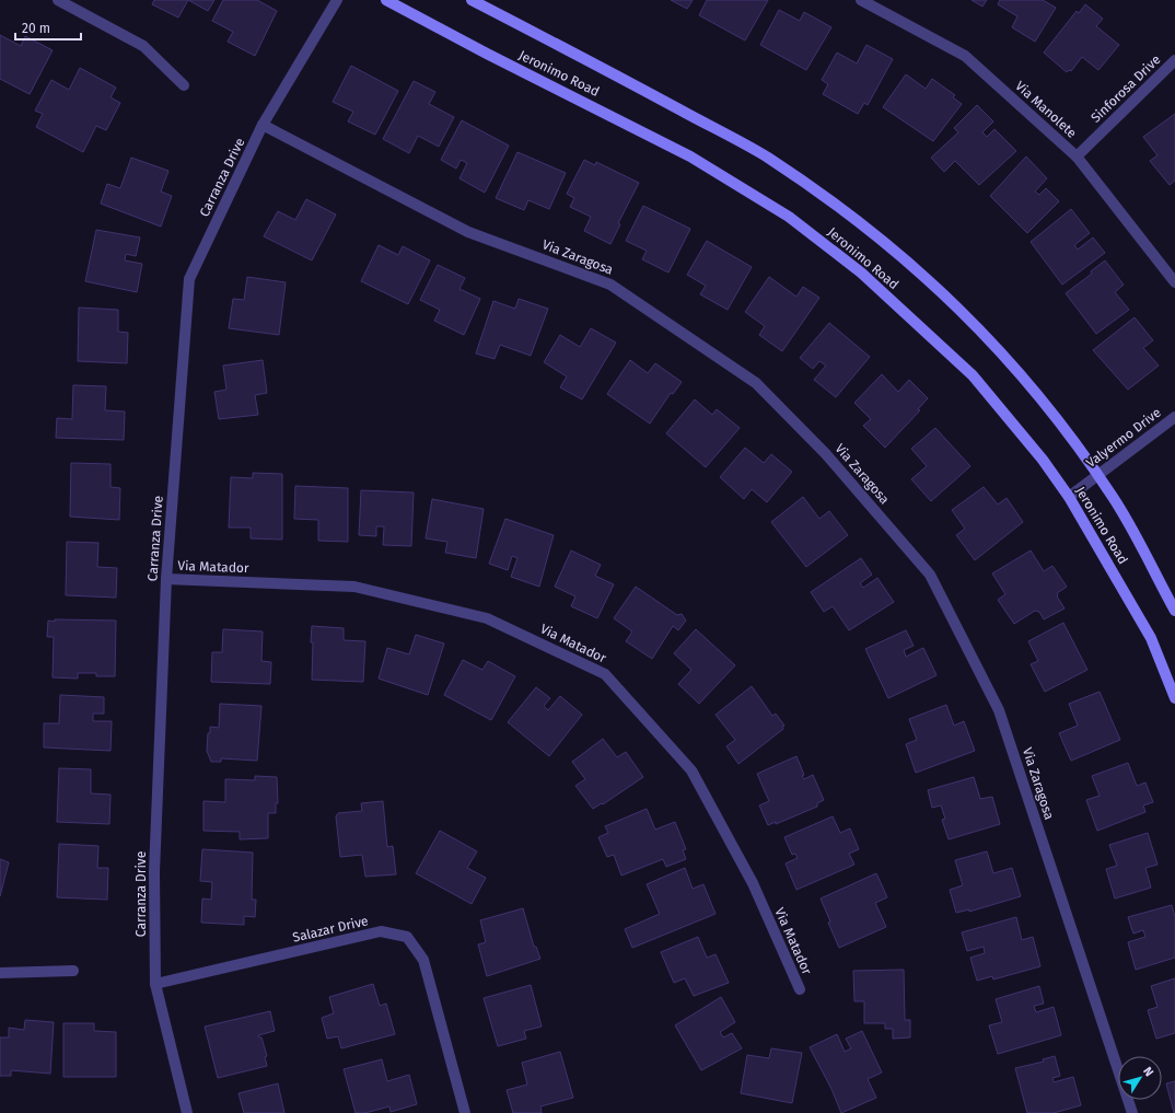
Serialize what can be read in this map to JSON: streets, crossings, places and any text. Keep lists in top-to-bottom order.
{
  "streets": {
    "main road": ["Jeronimo Road"],
    "street": [
      "Sinforosa Drive",
      "Via Manolete",
      "Carranza Drive",
      "Via Zaragosa",
      "Valyermo Drive",
      "Via Matador",
      "Salazar Drive"
    ]
  },
  "crossings": [
    ["Jeronimo Road", "Valyermo Drive"],
    ["Sinforosa Drive", "Via Manolete"],
    ["Carranza Drive", "Via Zaragosa"],
    ["Carranza Drive", "Via Matador"],
    ["Carranza Drive", "Salazar Drive"]
  ],
  "scale_bar": "20 m",
  "north": "top right"
}
